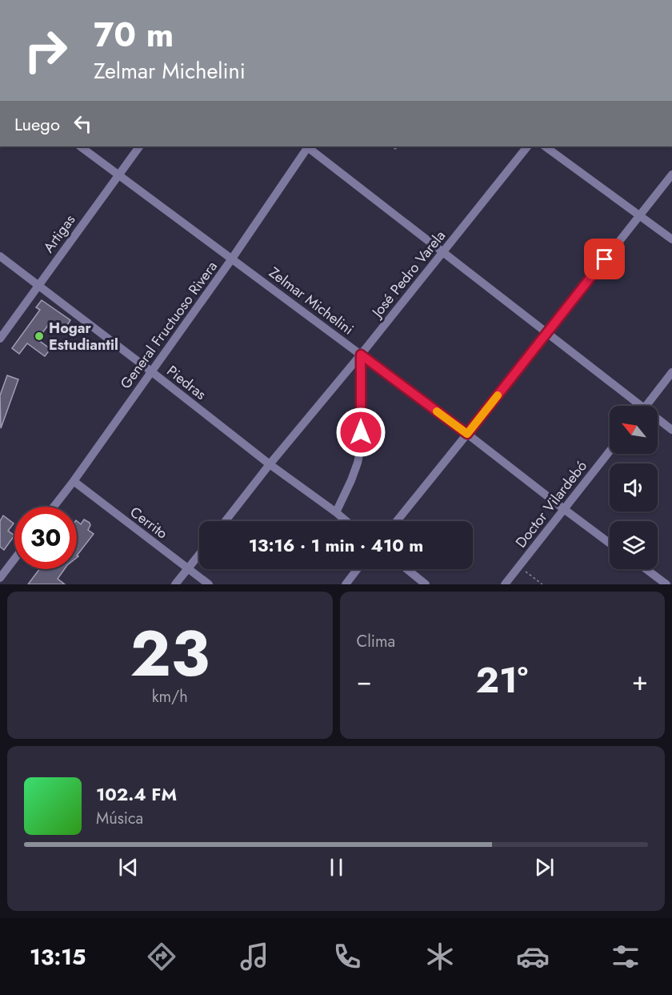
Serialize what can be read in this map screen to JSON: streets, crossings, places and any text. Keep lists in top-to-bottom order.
{
  "streets": {
    "street": [
      "Artigas",
      "José Pedro Varela",
      "Zelmar Michelini",
      "General Fructuoso Rivera",
      "Piedras",
      "Doctor Vilardebó",
      "Cerrito"
    ]
  },
  "crossings": [
    ["Artigas", "Zelmar Michelini"],
    ["Artigas", "Piedras"],
    ["José Pedro Varela", "Zelmar Michelini"],
    ["José Pedro Varela", "Piedras"],
    ["Zelmar Michelini", "General Fructuoso Rivera"],
    ["Zelmar Michelini", "Doctor Vilardebó"],
    ["General Fructuoso Rivera", "Piedras"],
    ["General Fructuoso Rivera", "Cerrito"]
  ],
  "places": ["Hogar Estudiantil"],
  "north": "top left",
  "page": {
    "turn": ["70 m", "Zelmar Michelini"],
    "then": "Luego",
    "limit": "30",
    "trip": "13:16 · 1 min · 410 m",
    "tile": [
      ["23", "km/h"],
      "Clima"
    ],
    "heat": ["−", "21°", "+"],
    "song": ["102.4 FM", "Música"],
    "tabs": "13:15"
  }
}
